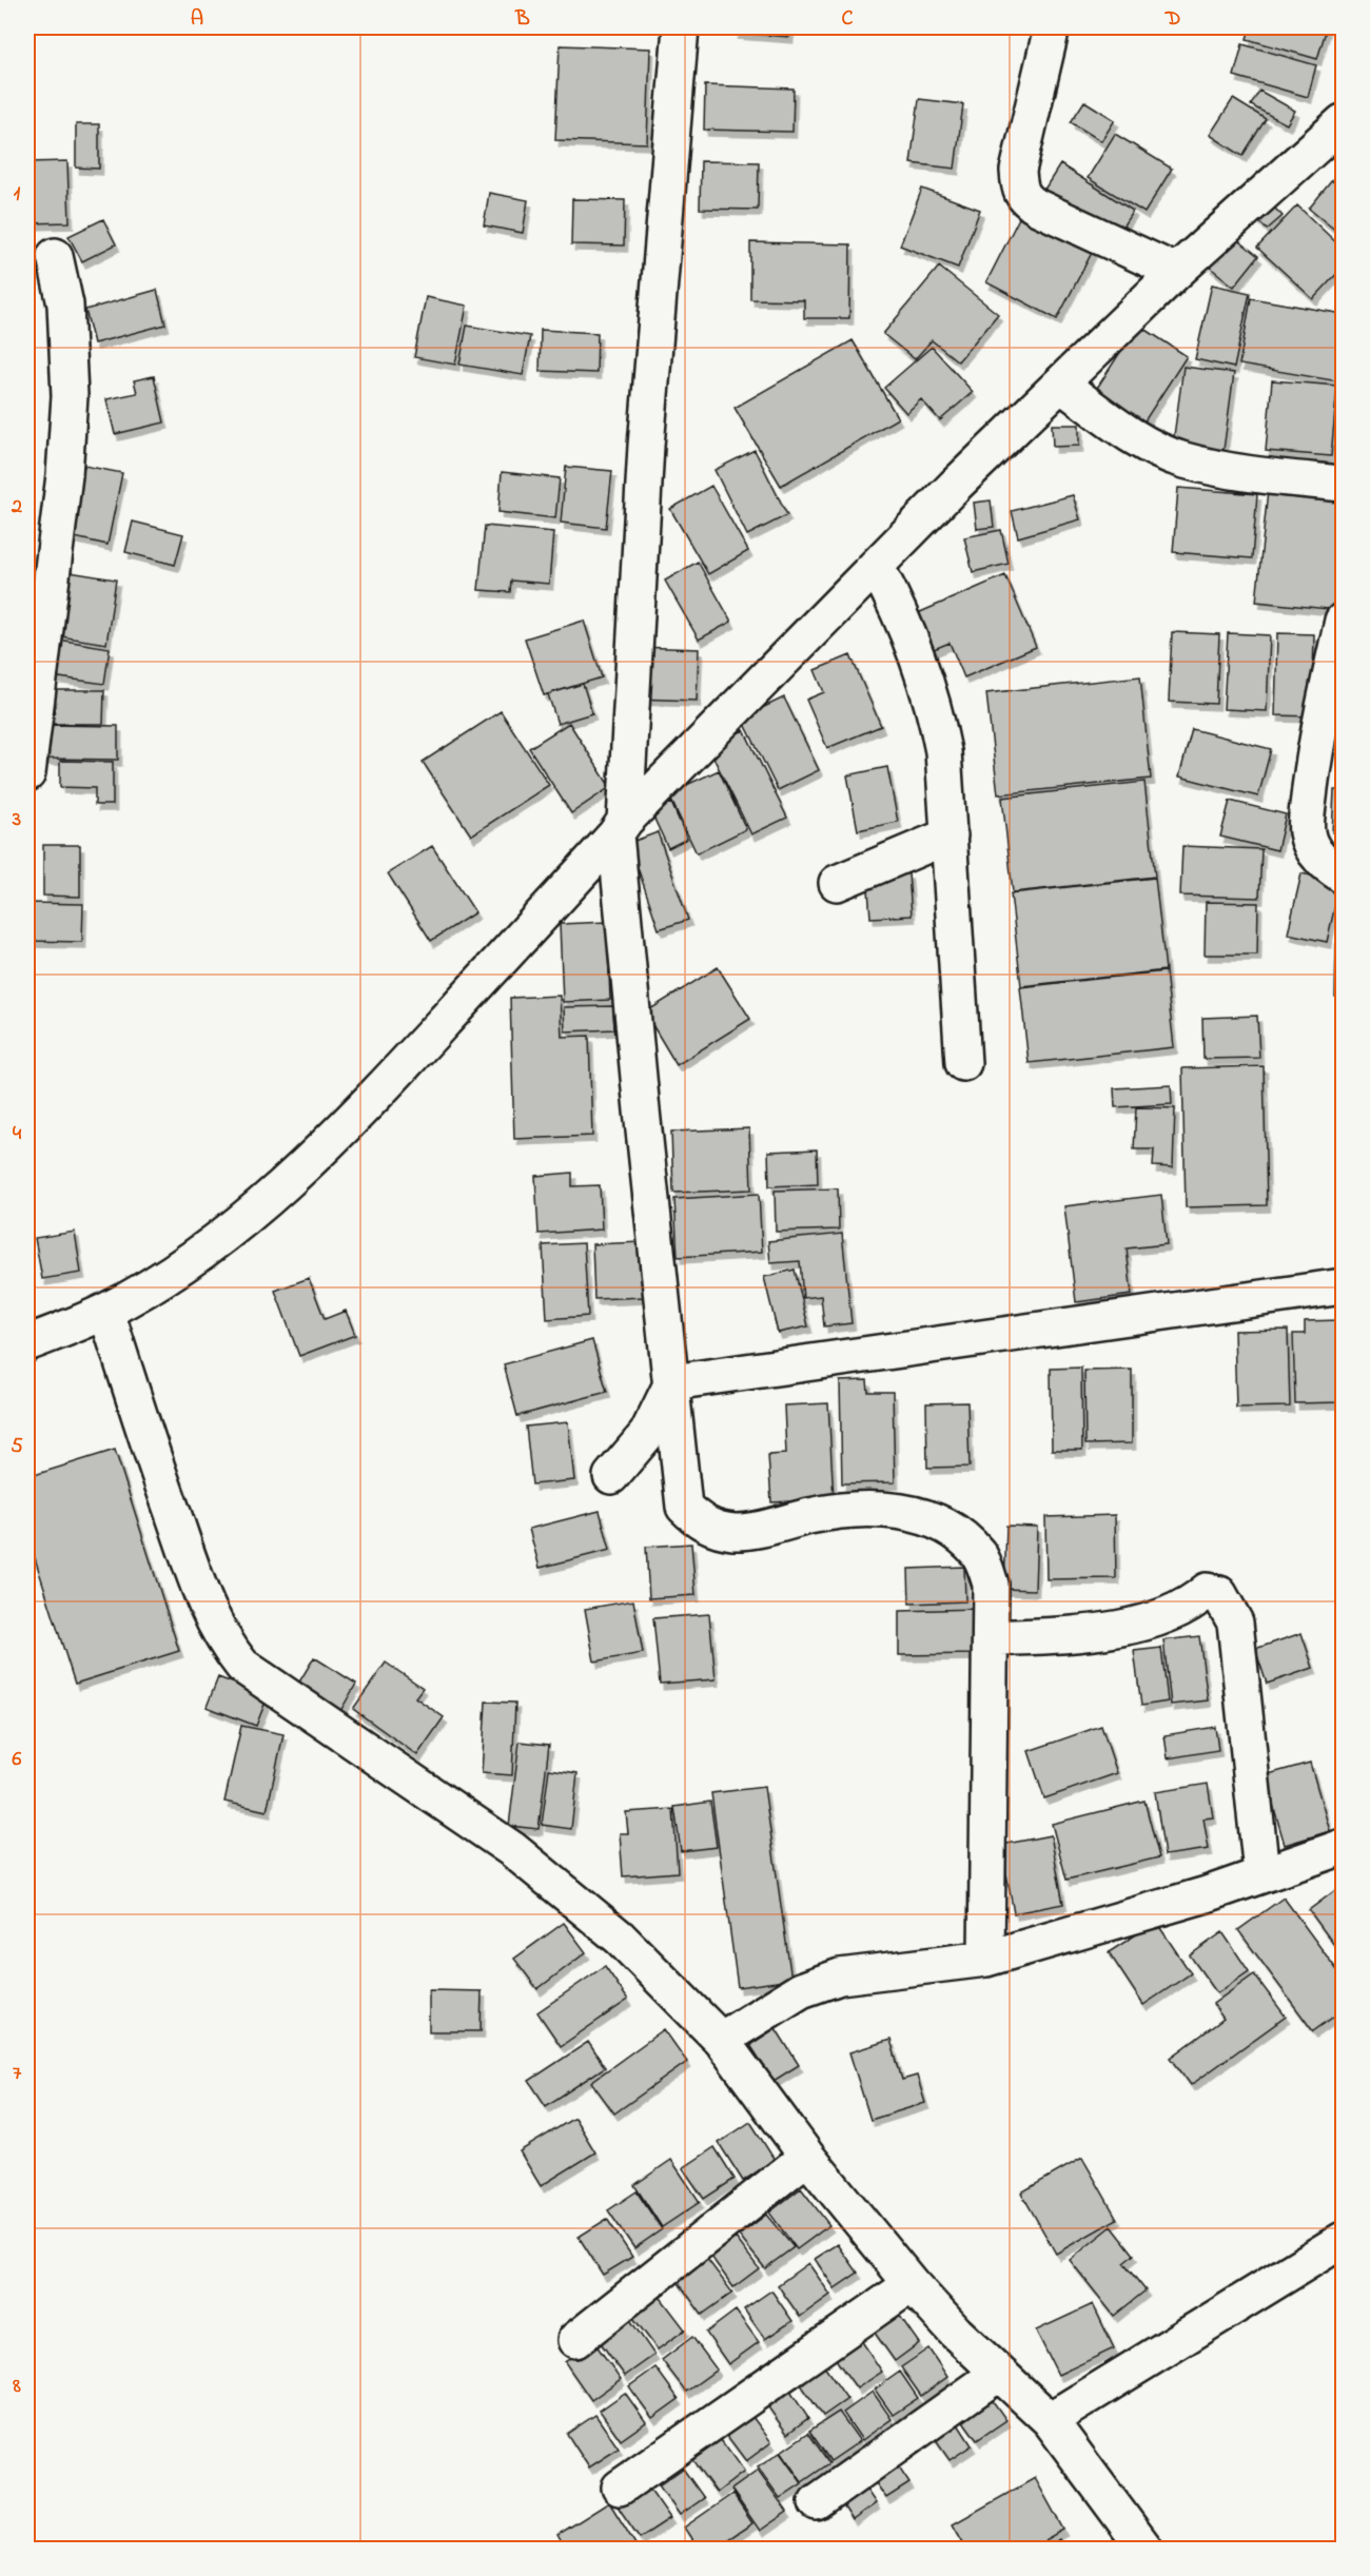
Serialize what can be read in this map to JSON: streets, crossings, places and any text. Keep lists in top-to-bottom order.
{
  "grid": {
    "columns": [
      "A",
      "B",
      "C",
      "D"
    ],
    "rows": [
      "1",
      "2",
      "3",
      "4",
      "5",
      "6",
      "7",
      "8"
    ]
  }
}
